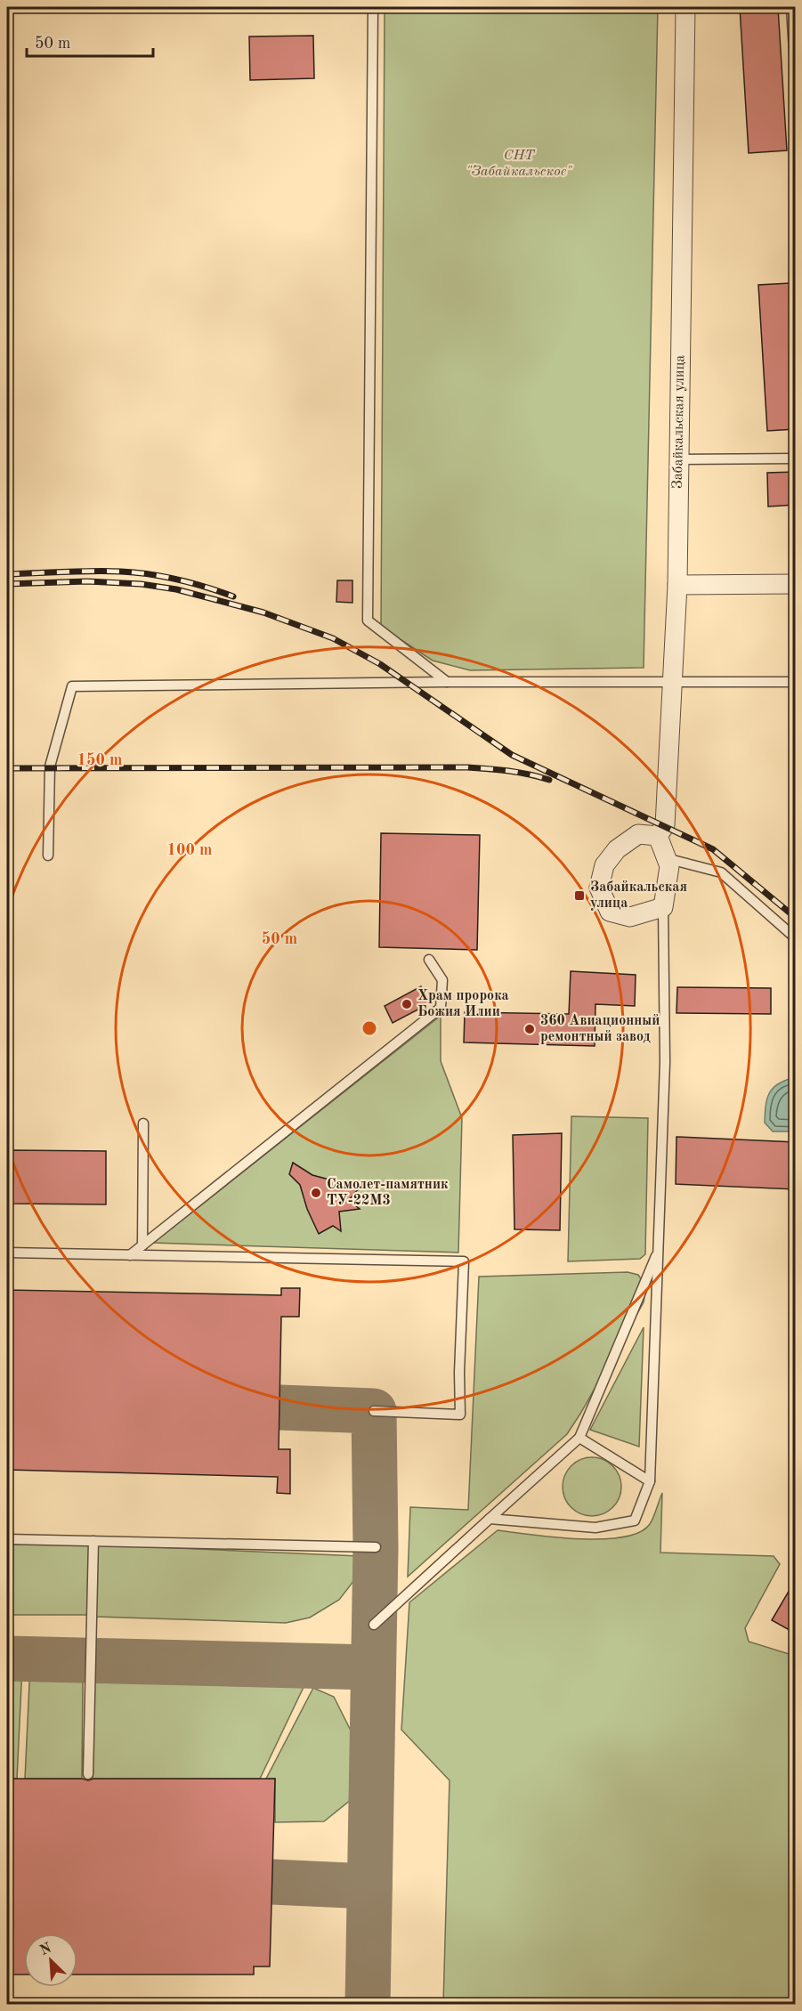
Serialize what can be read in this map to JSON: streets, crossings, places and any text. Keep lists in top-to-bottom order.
{
  "streets": {
    "street": ["Забайкальская улица"]
  },
  "parks": ["СНТ \"Забайкальское\""],
  "places": {
    "transit": ["Забайкальская улица"],
    "other": ["Храм пророка Божия Илии", "360 Авиационный ремонтный завод", "Самолет-памятник ТУ-22М3"]
  },
  "scale_bar": "50 m",
  "north": "top left",
  "rings": ["150 m", "100 m", "50 m"]
}
